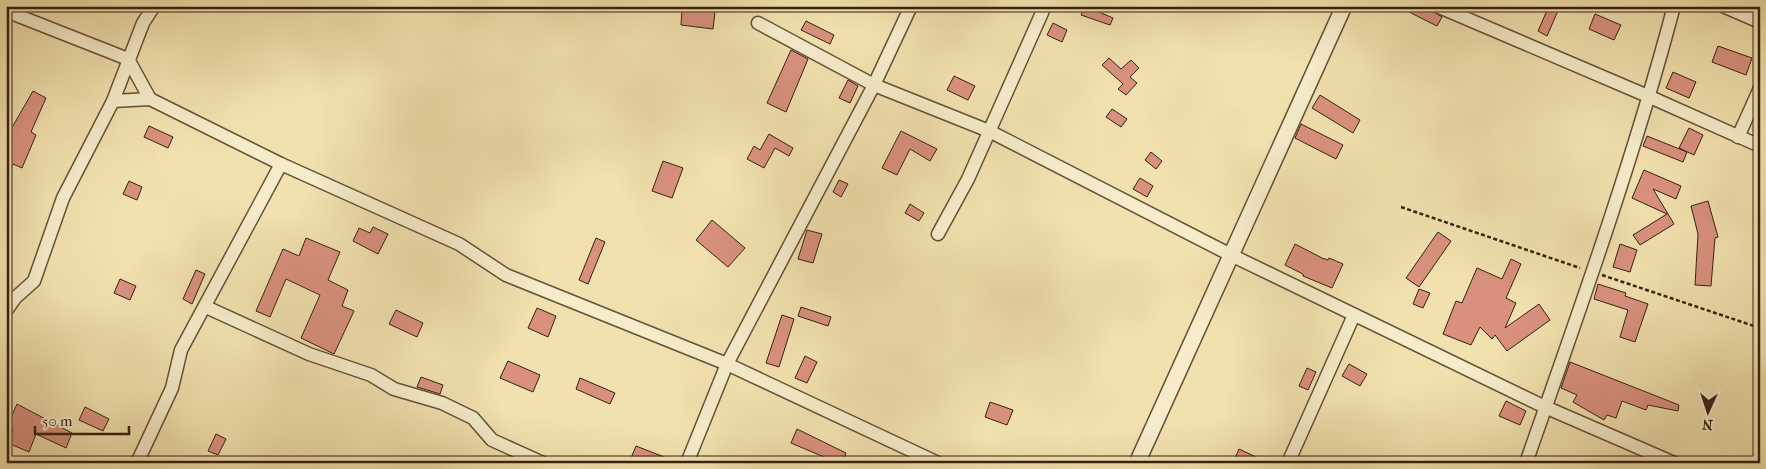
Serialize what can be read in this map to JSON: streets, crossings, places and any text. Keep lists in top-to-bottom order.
{
  "scale_bar": "50 m",
  "north": "bottom"
}
